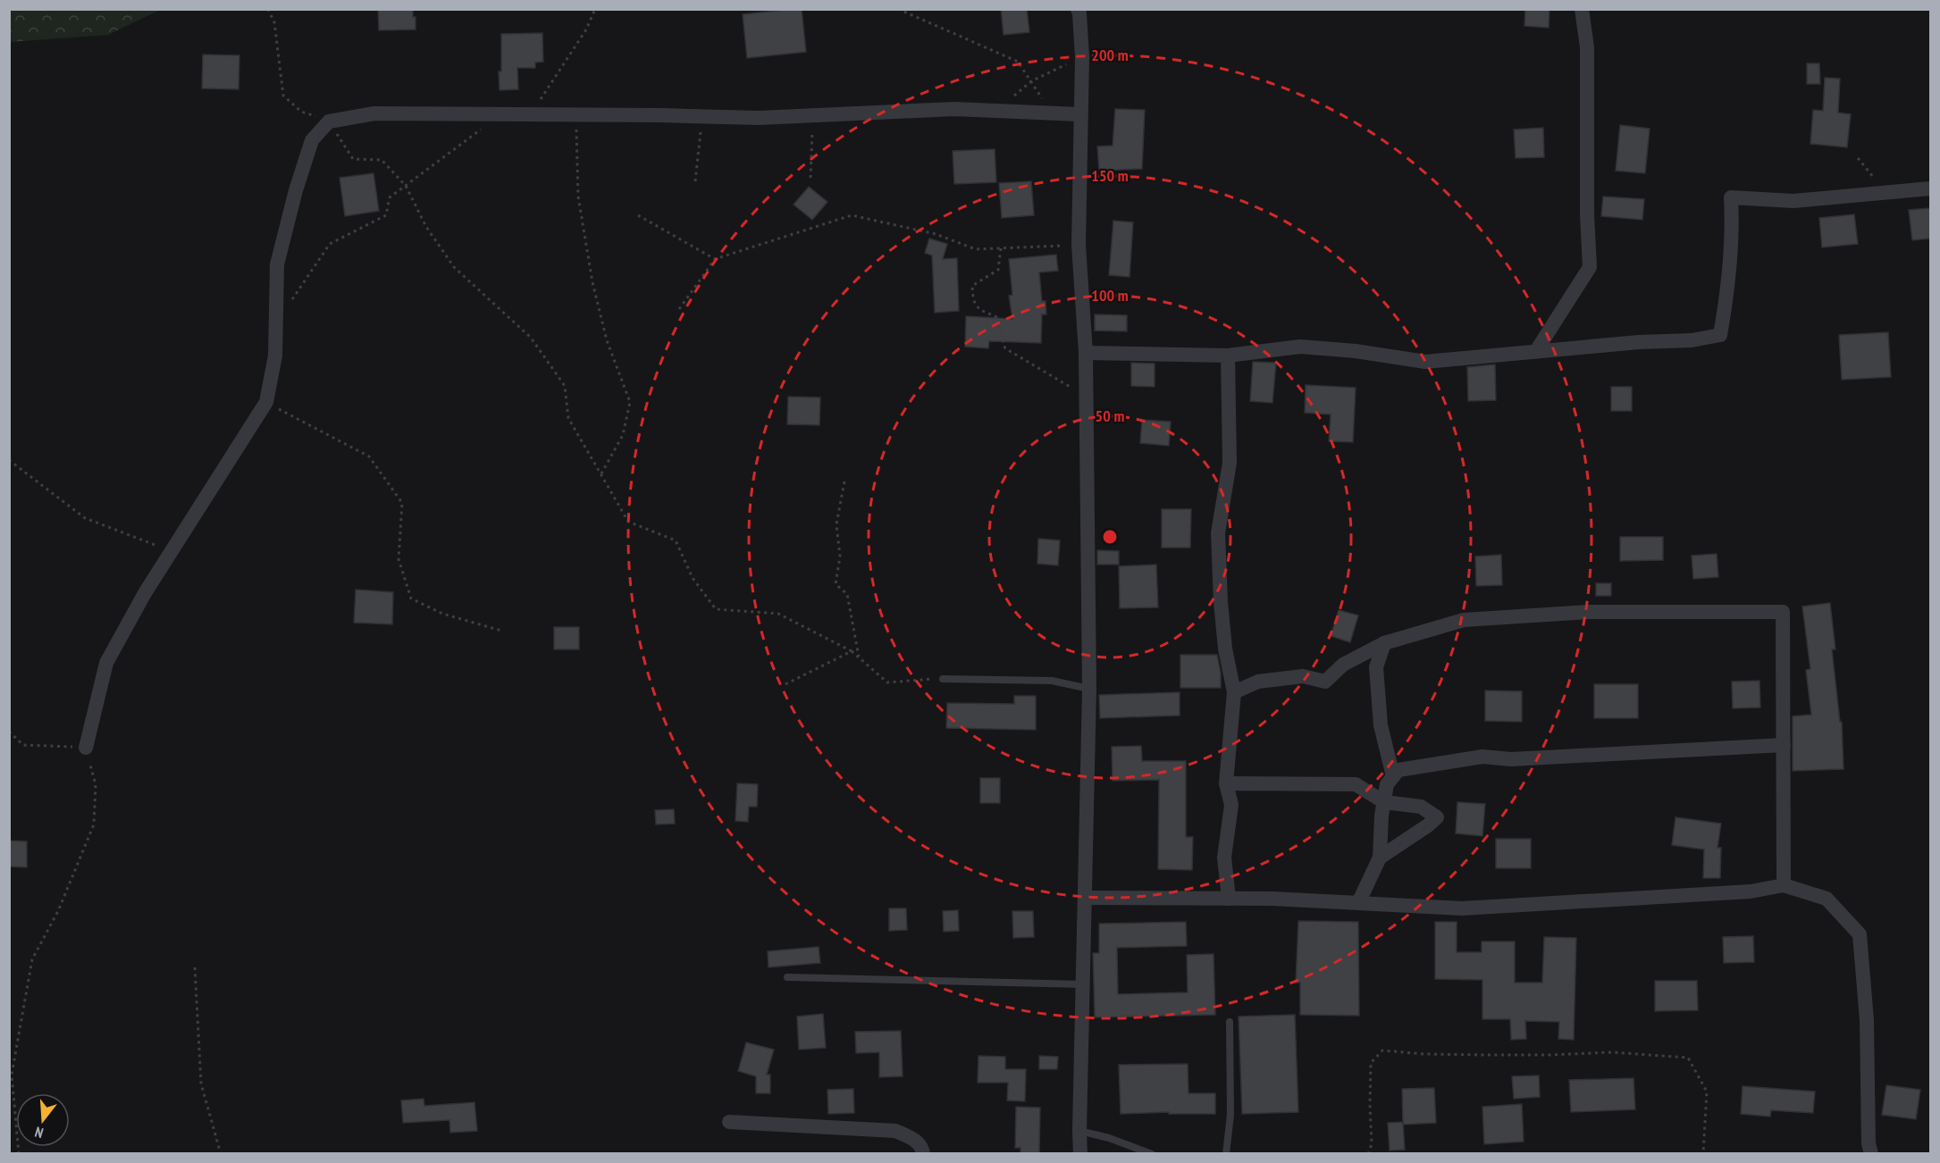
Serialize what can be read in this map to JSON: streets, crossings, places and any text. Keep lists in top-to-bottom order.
{
  "north": "bottom",
  "rings": [
    "200 m",
    "150 m",
    "100 m",
    "50 m"
  ]
}
